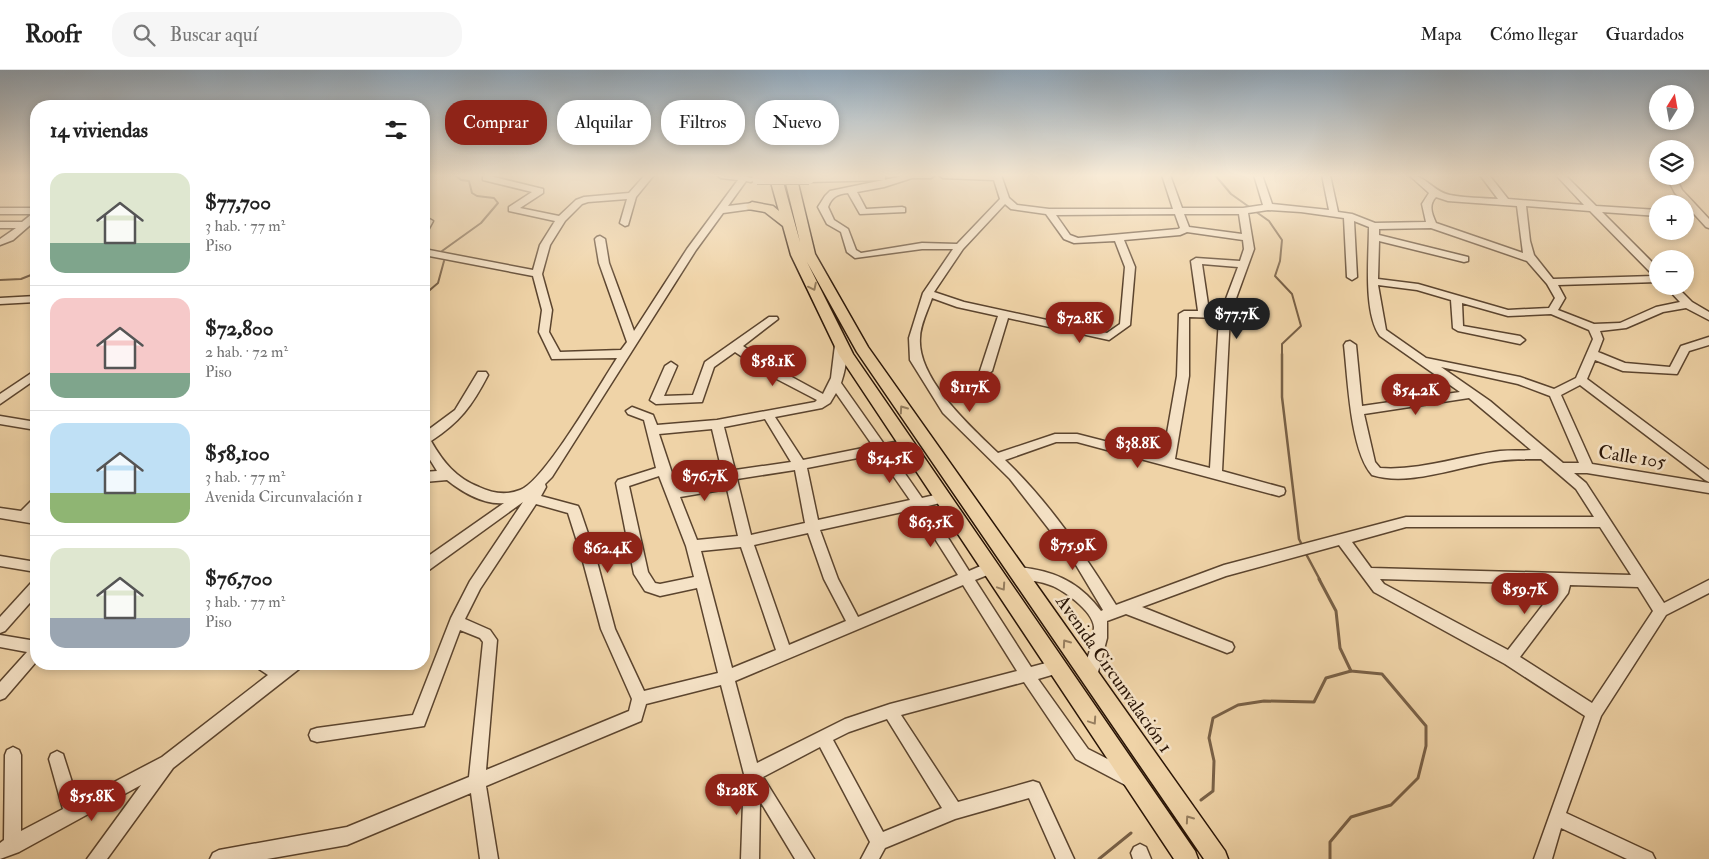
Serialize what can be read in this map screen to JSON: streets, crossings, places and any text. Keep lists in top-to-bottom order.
{
  "streets": {
    "main road": ["Avenida Circunvalación 1"],
    "street": ["Calle 105"]
  },
  "north": "top",
  "page": {
    "header": "Roofr",
    "search": "Buscar aquí",
    "nav": ["Mapa", "Cómo llegar", "Guardados"],
    "map_buttons": ["+", "−"],
    "chip": [
      "Comprar",
      "Alquilar",
      "Filtros",
      "Nuevo"
    ],
    "heading": "14 viviendas",
    "list": [
      {
        "name": "$77,700",
        "note": "3 hab. · 77 m² · Piso"
      },
      {
        "name": "$72,800",
        "note": "2 hab. · 72 m² · Piso"
      },
      {
        "name": "$58,100",
        "note": "3 hab. · 77 m² · Avenida Circunvalación 1"
      },
      {
        "name": "$76,700",
        "note": "3 hab. · 77 m² · Piso"
      }
    ],
    "price": [
      "$77.7K",
      "$72.8K",
      "$58.1K",
      "$117K",
      "$54.2K",
      "$38.8K",
      "$54.5K",
      "$76.7K",
      "$63.5K",
      "$75.9K",
      "$62.4K",
      "$59.7K",
      "$128K",
      "$55.8K"
    ]
  }
}
